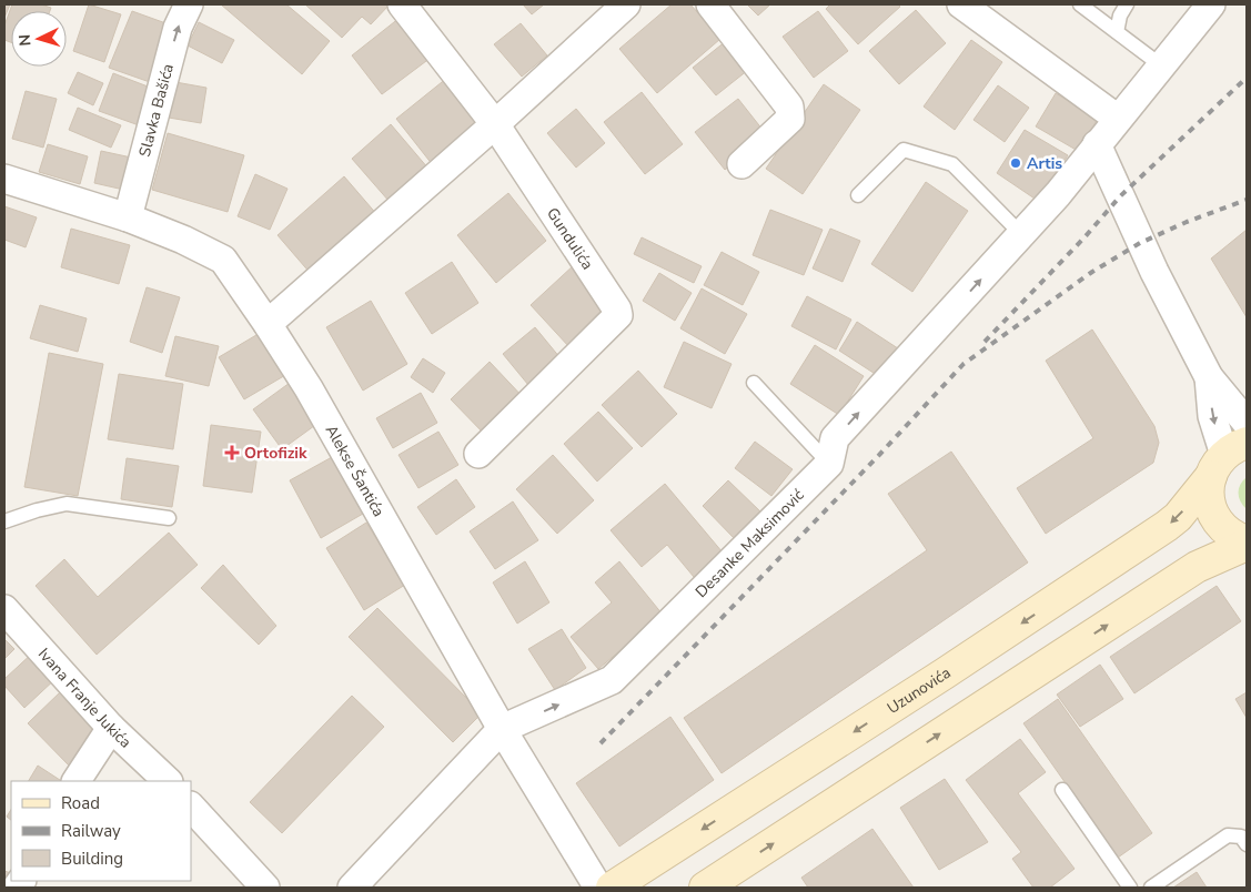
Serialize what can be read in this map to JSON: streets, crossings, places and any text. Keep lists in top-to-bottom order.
{
  "streets": {
    "main road": ["Uzunovića"],
    "street": [
      "Slavka Bašića",
      "Gundulića",
      "Alekse Šantića",
      "Desanke Maksimović",
      "Ivana Franje Jukića"
    ]
  },
  "crossings": [
    ["Slavka Bašića", "Alekse Šantića"],
    ["Alekse Šantića", "Desanke Maksimović"]
  ],
  "one_way": ["Slavka Bašića", "Desanke Maksimović"],
  "places": {
    "other": ["Artis"],
    "health": ["Ortofizik"]
  },
  "legend": ["Road", "Railway", "Building"],
  "north": "left"
}
